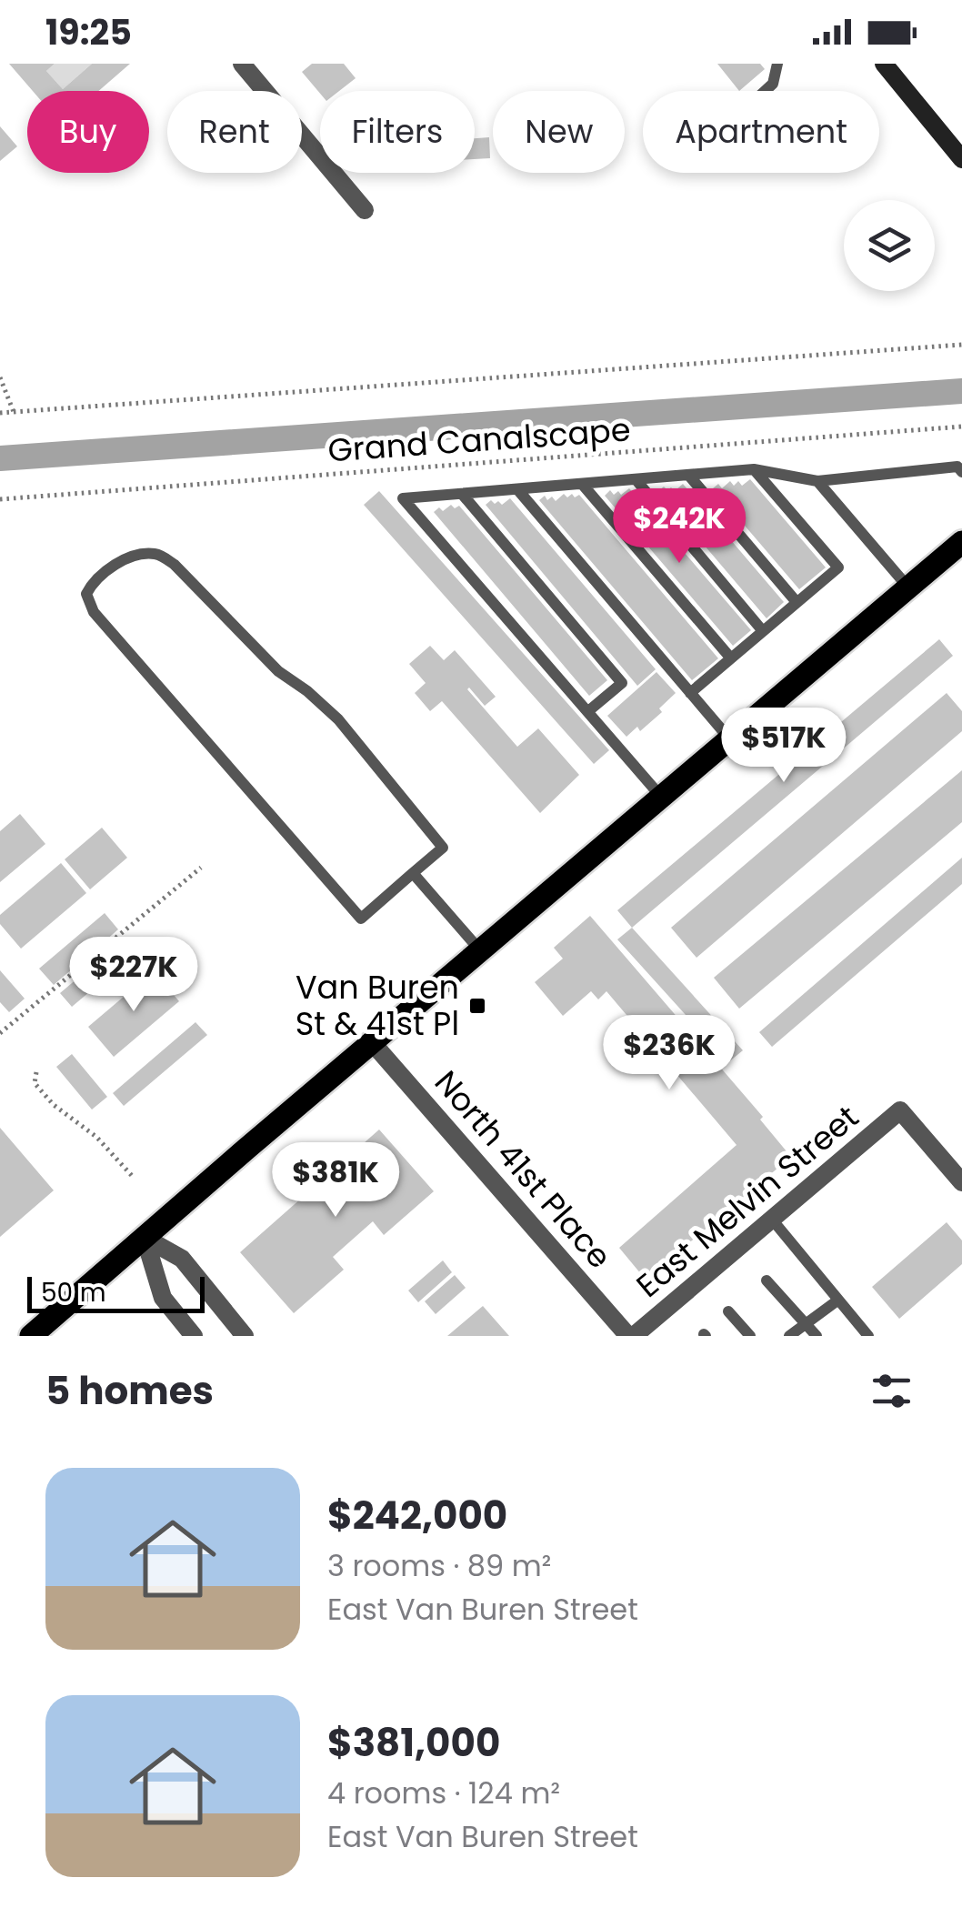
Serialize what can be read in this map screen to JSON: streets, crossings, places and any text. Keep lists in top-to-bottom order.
{
  "streets": {
    "street": ["North 41st Place", "East Melvin Street"],
    "path": ["Grand Canalscape"]
  },
  "crossings": [
    ["North 41st Place", "East Melvin Street"]
  ],
  "places": {
    "transit": ["Van Buren St & 41st Pl"]
  },
  "scale_bar": "50 m",
  "page": {
    "status": "19:25",
    "chip": [
      "Buy",
      "Rent",
      "Filters",
      "New",
      "Apartment"
    ],
    "price": [
      "$242K",
      "$517K",
      "$227K",
      "$236K",
      "$381K"
    ],
    "scale": "50 m",
    "heading": "5 homes",
    "list": [
      {
        "name": "$242,000",
        "note": "3 rooms · 89 m² · East Van Buren Street"
      },
      {
        "name": "$381,000",
        "note": "4 rooms · 124 m² · East Van Buren Street"
      }
    ]
  }
}
